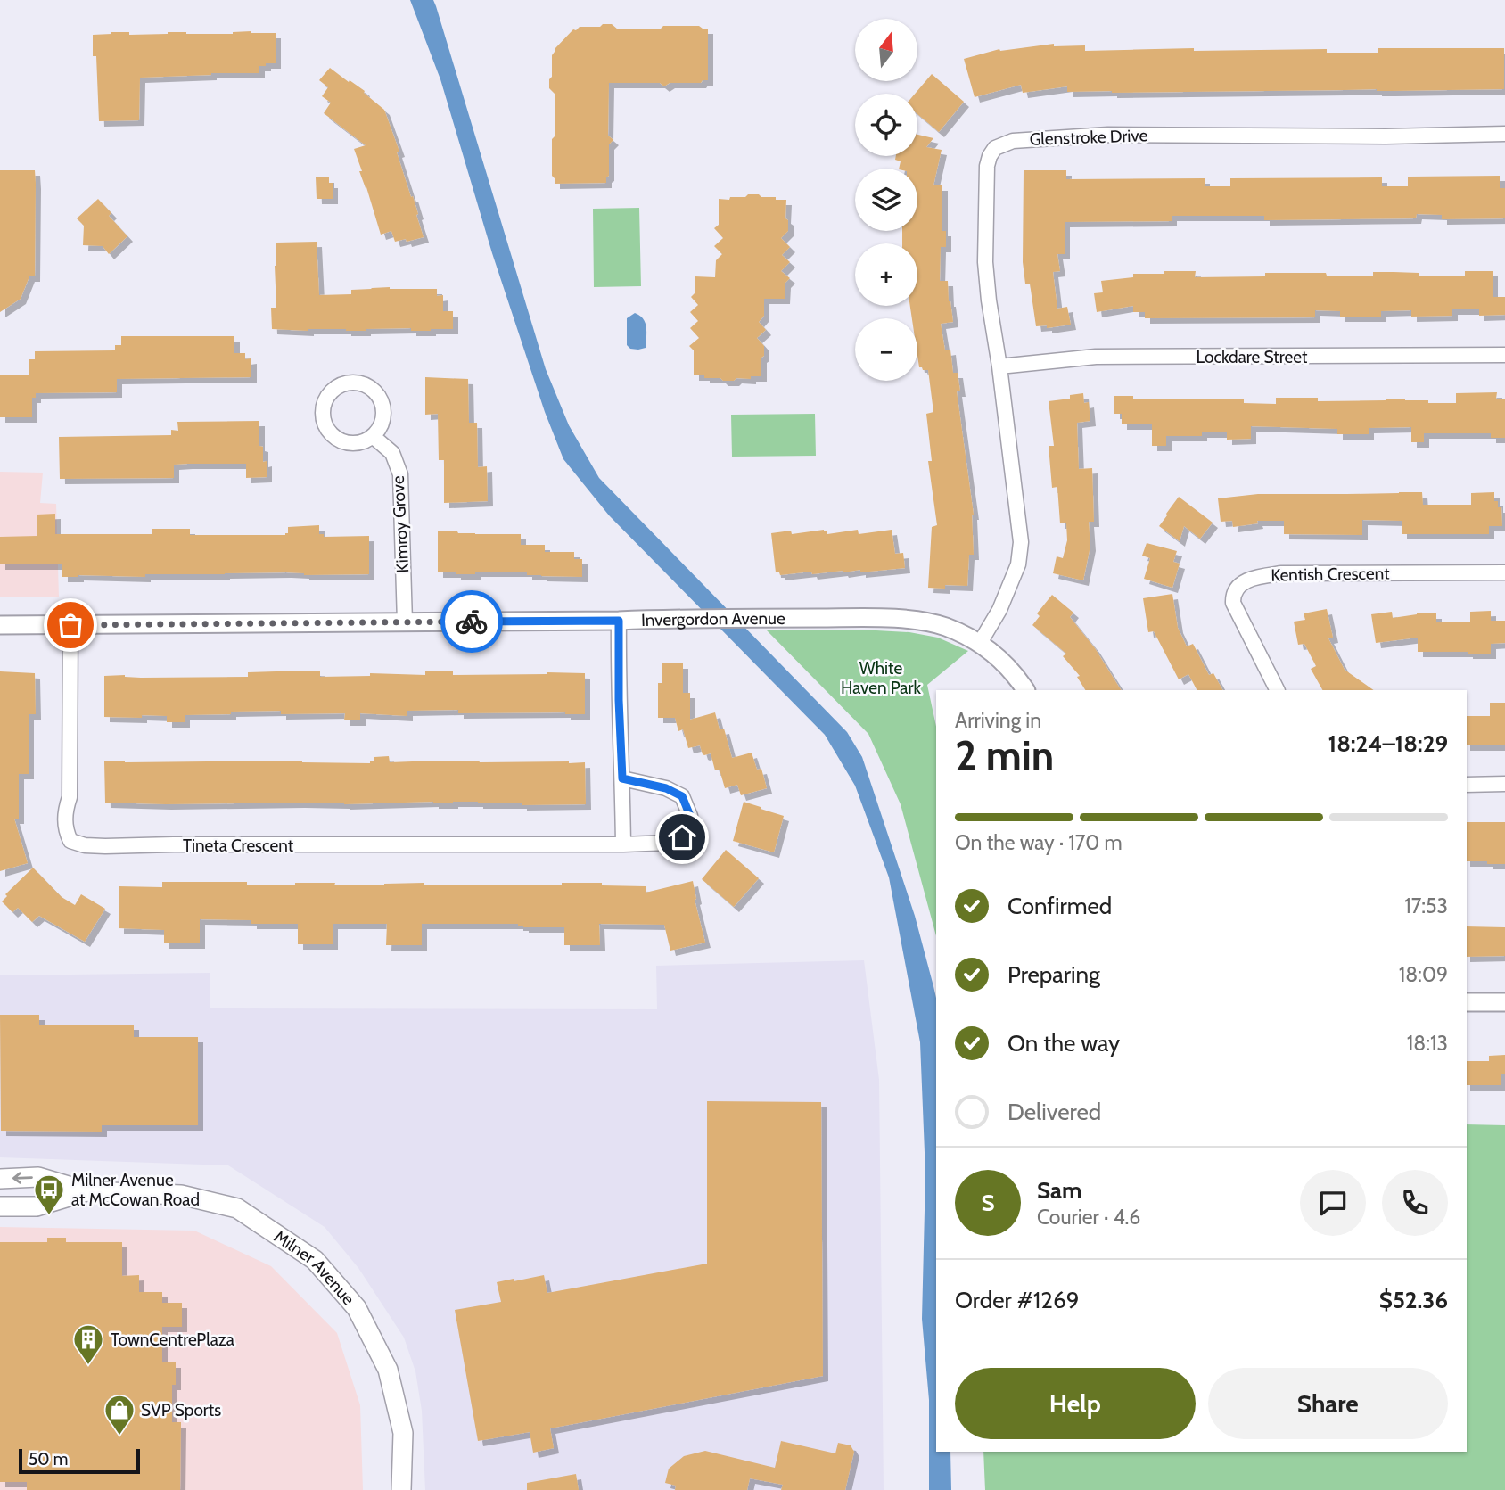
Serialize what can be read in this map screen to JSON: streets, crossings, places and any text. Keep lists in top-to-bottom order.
{
  "streets": {
    "main road": ["Milner Avenue"],
    "street": [
      "Glenstroke Drive",
      "Lockdare Street",
      "Kimroy Grove",
      "Kentish Crescent",
      "Invergordon Avenue",
      "Tineta Crescent"
    ]
  },
  "crossings": [
    ["Glenstroke Drive", "Lockdare Street"],
    ["Glenstroke Drive", "Invergordon Avenue"],
    ["Kimroy Grove", "Invergordon Avenue"],
    ["Invergordon Avenue", "Tineta Crescent"]
  ],
  "parks": ["White Haven Park"],
  "places": {
    "bus stop": ["Milner Avenue at McCowan Road"],
    "building": ["TownCentrePlaza"],
    "shop": ["SVP Sports"]
  },
  "scale_bar": "50 m",
  "north": "top",
  "page": {
    "map_buttons": ["+", "−"],
    "heading": ["2 min", "Arriving in", "18:24–18:29"],
    "panel": [
      "Sam",
      "Courier · 4.6",
      "Order #1269",
      "$52.36"
    ],
    "bar": "On the way · 170 m",
    "list": [
      ["Confirmed", "17:53"],
      ["Preparing", "18:09"],
      ["On the way", "18:13"],
      "Delivered"
    ],
    "round": "S",
    "buttons": ["Help", "Share"],
    "scale": "50 m"
  }
}
